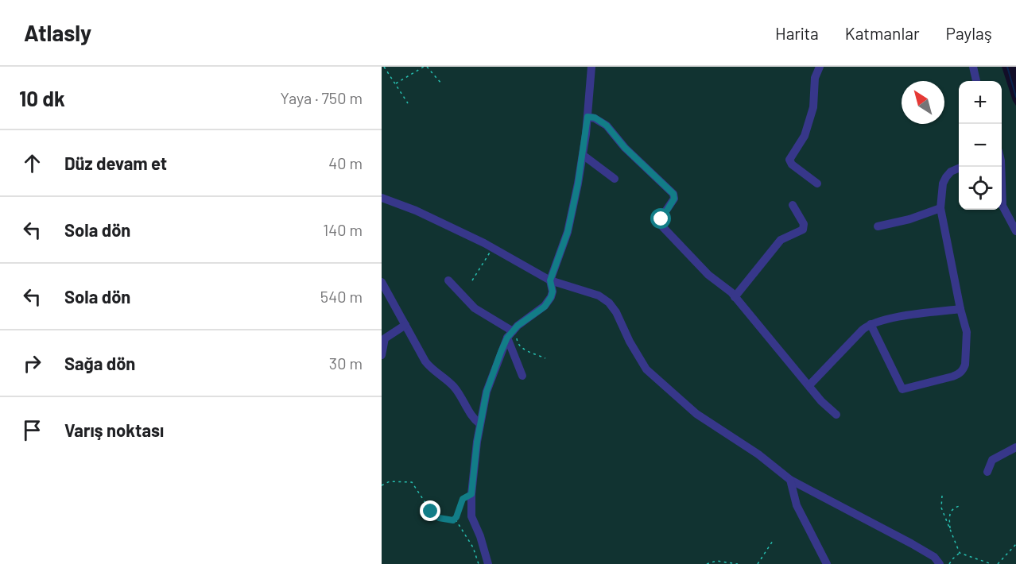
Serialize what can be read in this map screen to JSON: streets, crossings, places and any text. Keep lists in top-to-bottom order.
{
  "north": "top left",
  "page": {
    "header": "Atlasly",
    "nav": ["Harita", "Katmanlar", "Paylaş"],
    "heading": ["10 dk", "Yaya · 750 m"],
    "map_buttons": ["+", "−"],
    "list": [
      ["Düz devam et", "40 m"],
      ["Sola dön", "140 m"],
      ["Sola dön", "540 m"],
      ["Sağa dön", "30 m"],
      "Varış noktası"
    ]
  }
}
